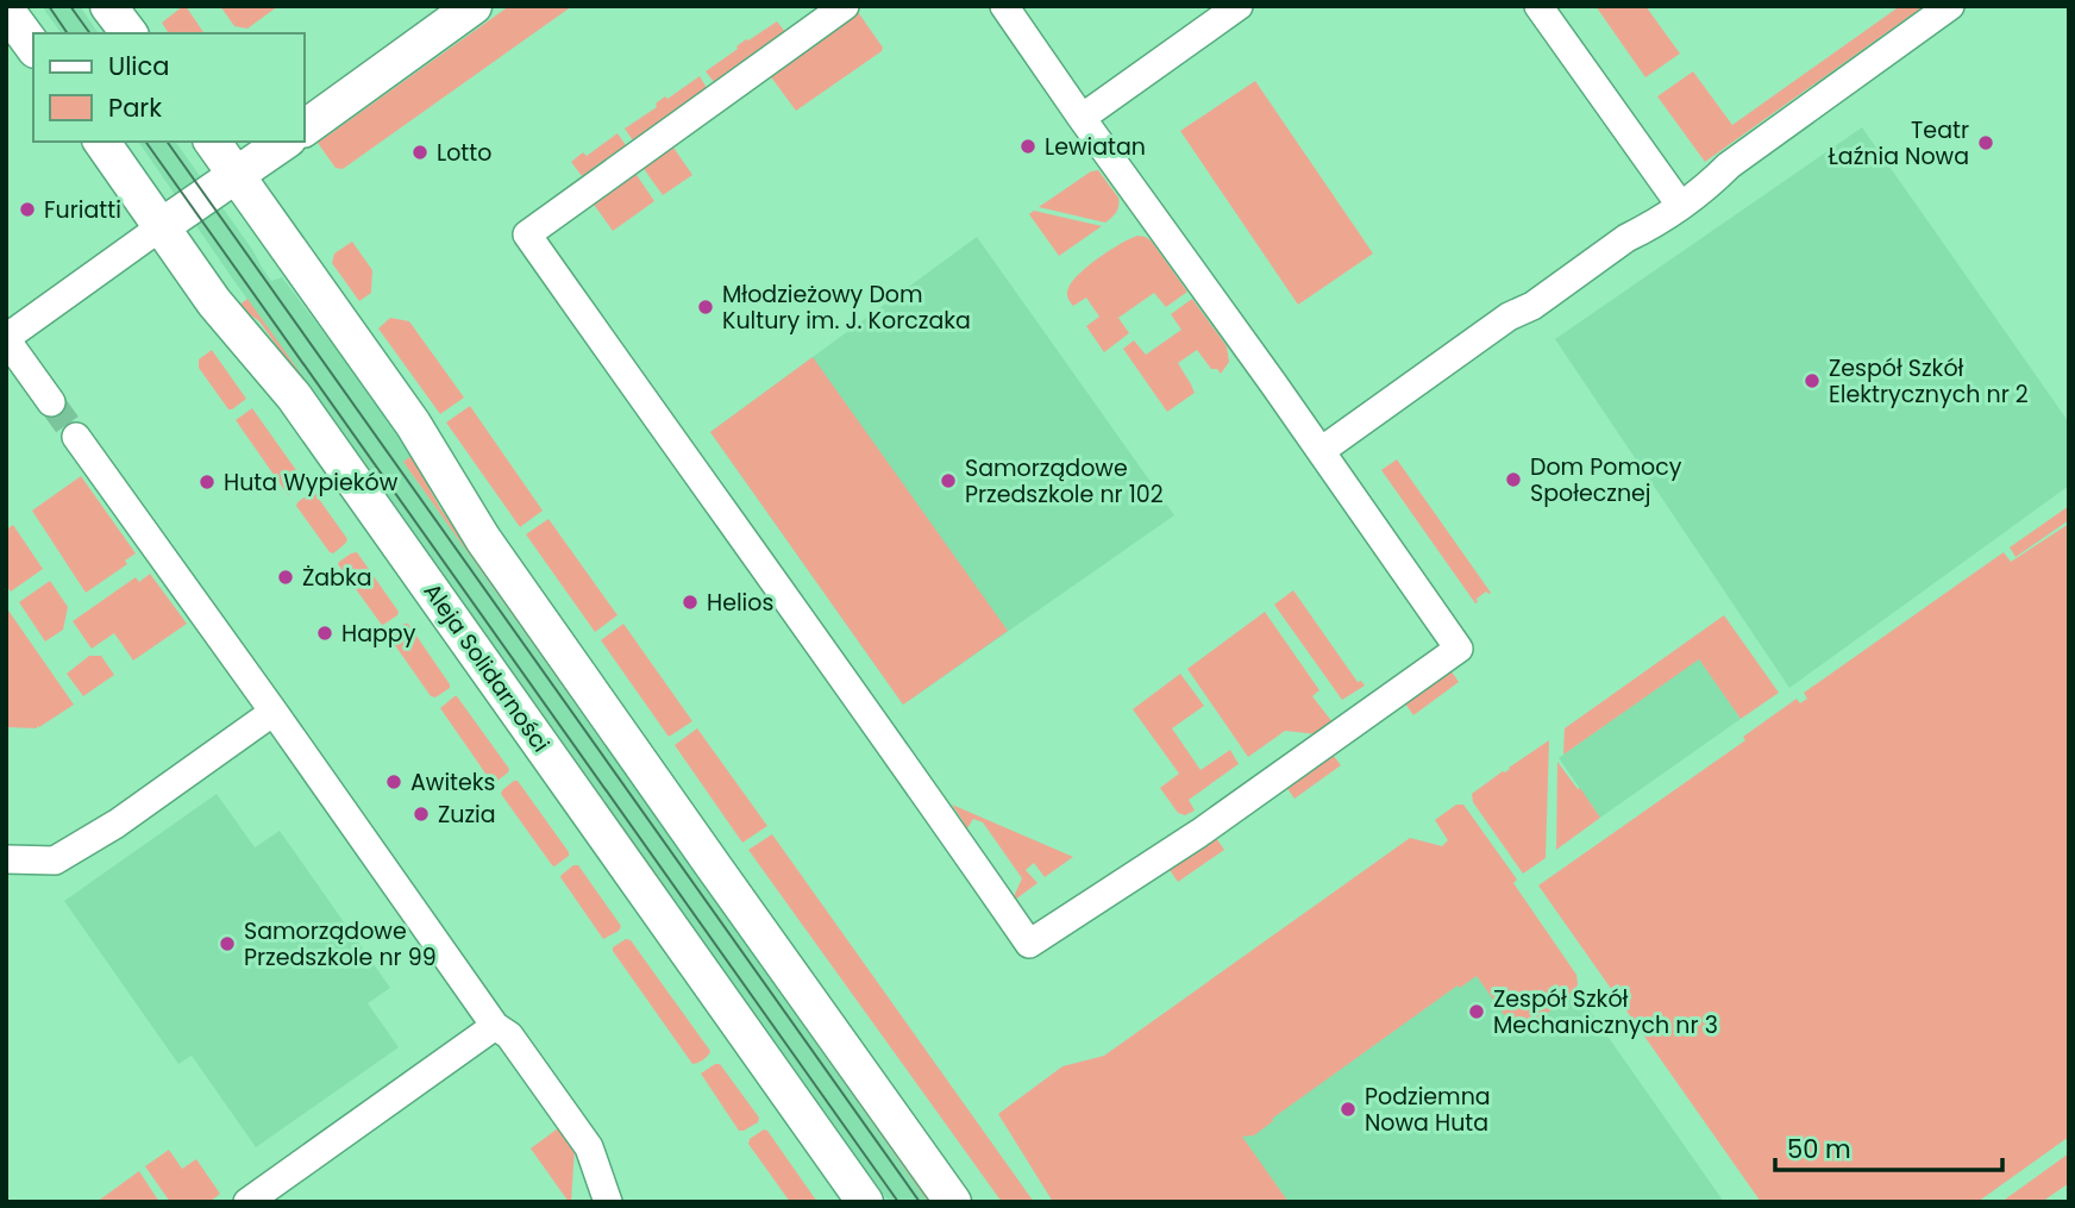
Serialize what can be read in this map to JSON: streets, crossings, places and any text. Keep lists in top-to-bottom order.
{
  "streets": {
    "street": ["Aleja Solidarności"]
  },
  "places": [
    "Teatr Łaźnia Nowa",
    "Lewiatan",
    "Lotto",
    "Furiatti",
    "Młodzieżowy Dom Kultury im. J. Korczaka",
    "Zespół Szkół Elektrycznych nr 2",
    "Dom Pomocy Społecznej",
    "Samorządowe Przedszkole nr 102",
    "Huta Wypieków",
    "Żabka",
    "Helios",
    "Happy",
    "Awiteks",
    "Zuzia",
    "Samorządowe Przedszkole nr 99",
    "Zespół Szkół Mechanicznych nr 3",
    "Podziemna Nowa Huta"
  ],
  "legend": ["Ulica", "Park"],
  "scale_bar": "50 m"
}
